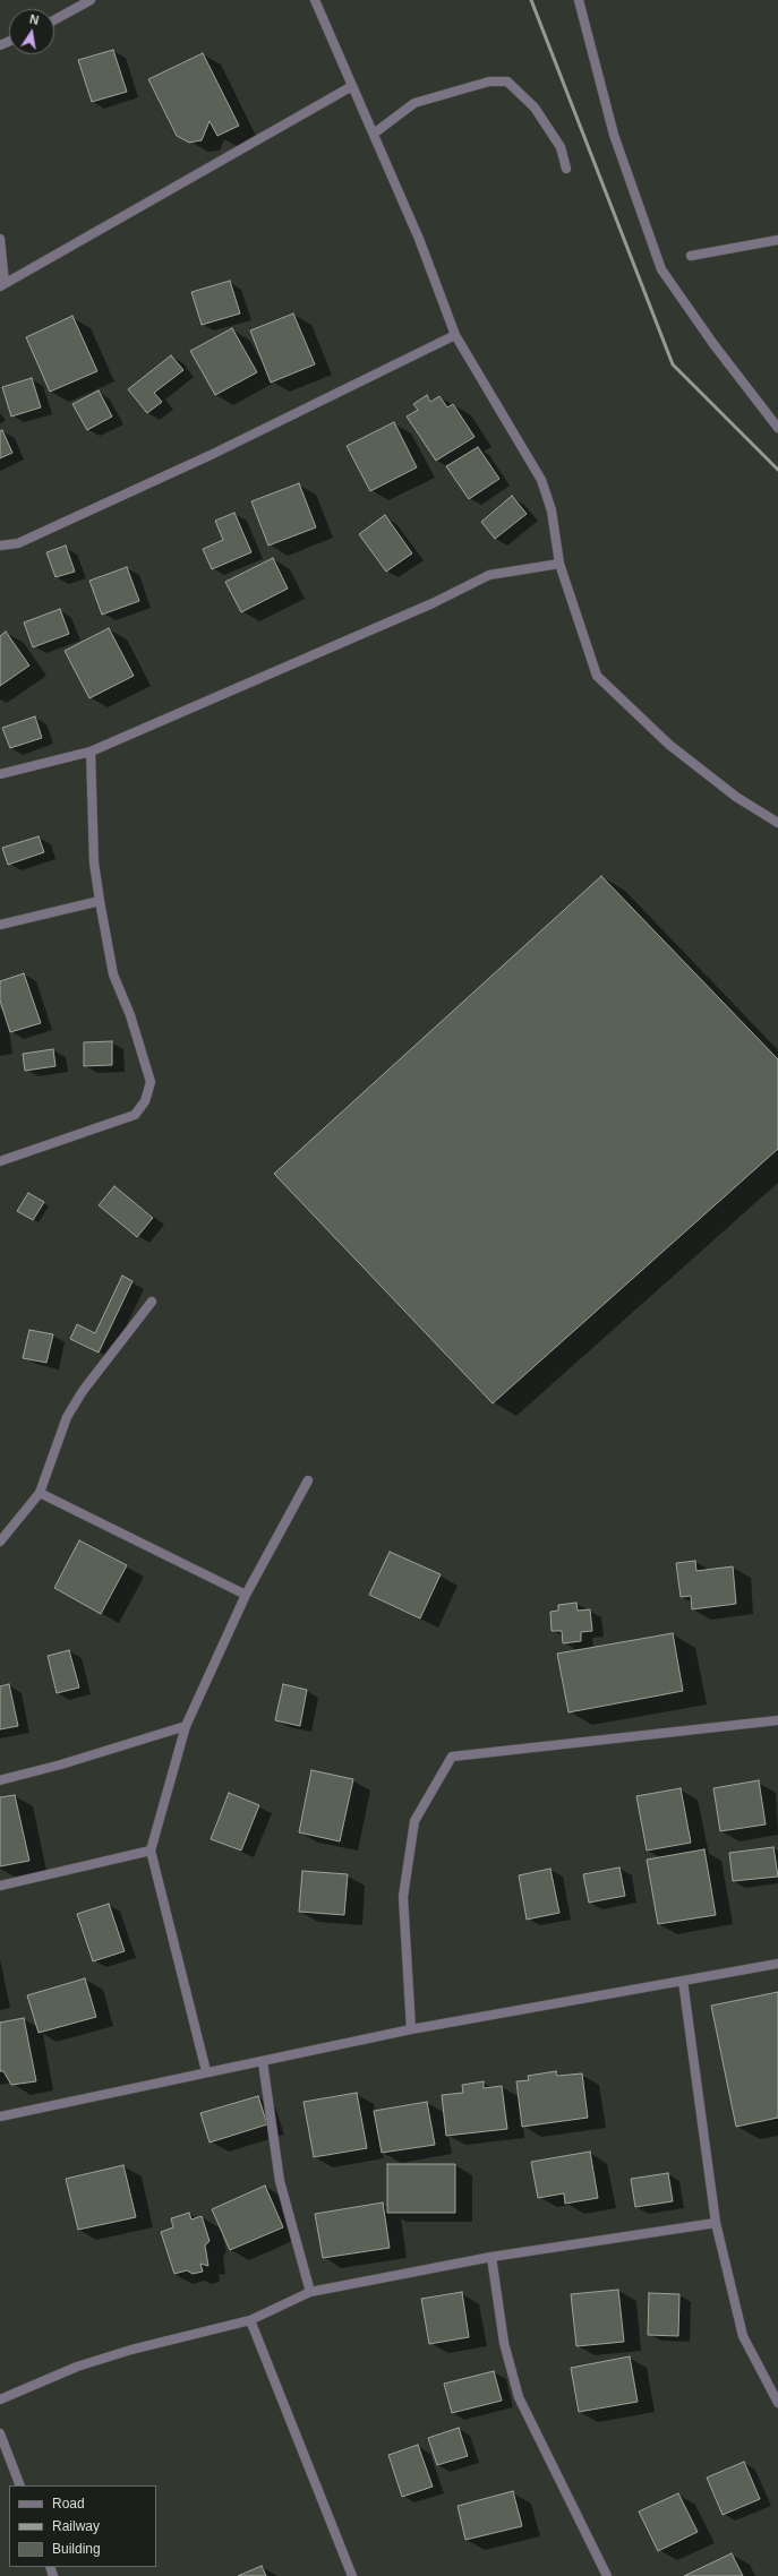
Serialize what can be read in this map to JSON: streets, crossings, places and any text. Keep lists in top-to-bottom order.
{
  "legend": ["Road", "Railway", "Building"],
  "north": "top"
}
